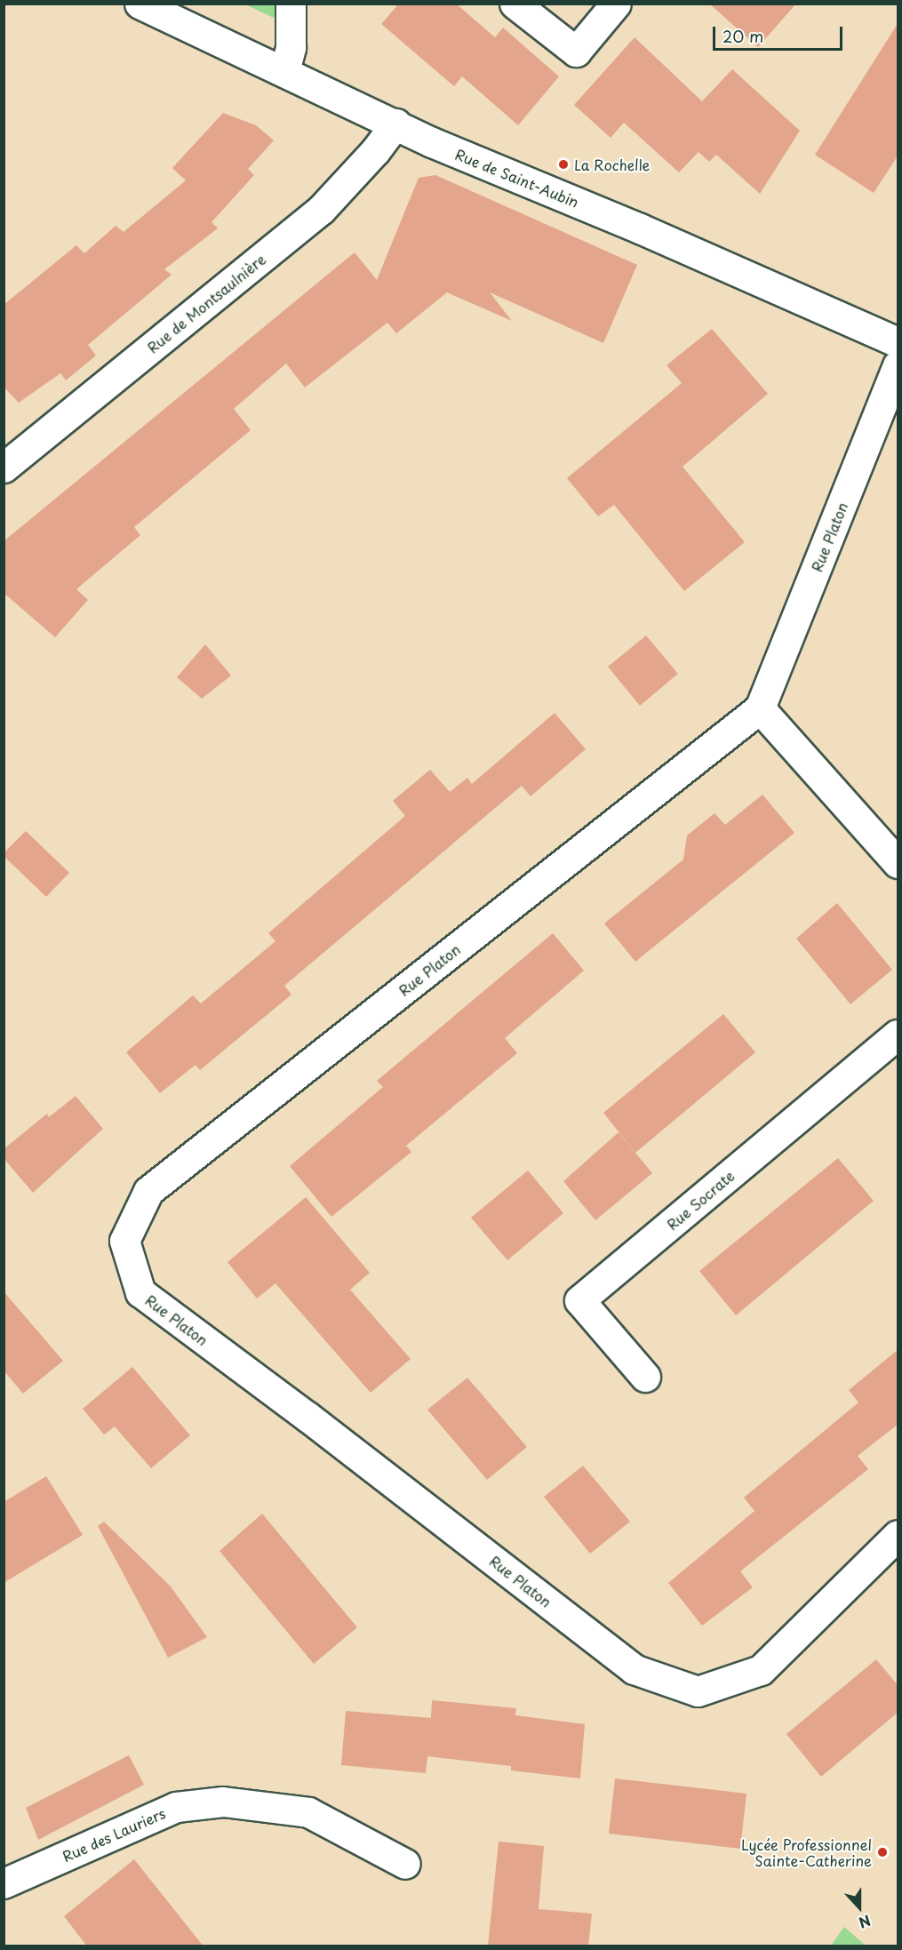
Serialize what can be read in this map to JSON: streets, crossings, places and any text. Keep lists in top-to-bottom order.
{
  "streets": {
    "street": [
      "Rue de Saint-Aubin",
      "Rue de Montsaulnière",
      "Rue Platon",
      "Rue Socrate",
      "Rue des Lauriers"
    ]
  },
  "crossings": [
    ["Rue de Saint-Aubin", "Rue de Montsaulnière"]
  ],
  "places": ["La Rochelle", "Lycée Professionnel Sainte-Catherine"],
  "scale_bar": "20 m",
  "north": "bottom"
}
